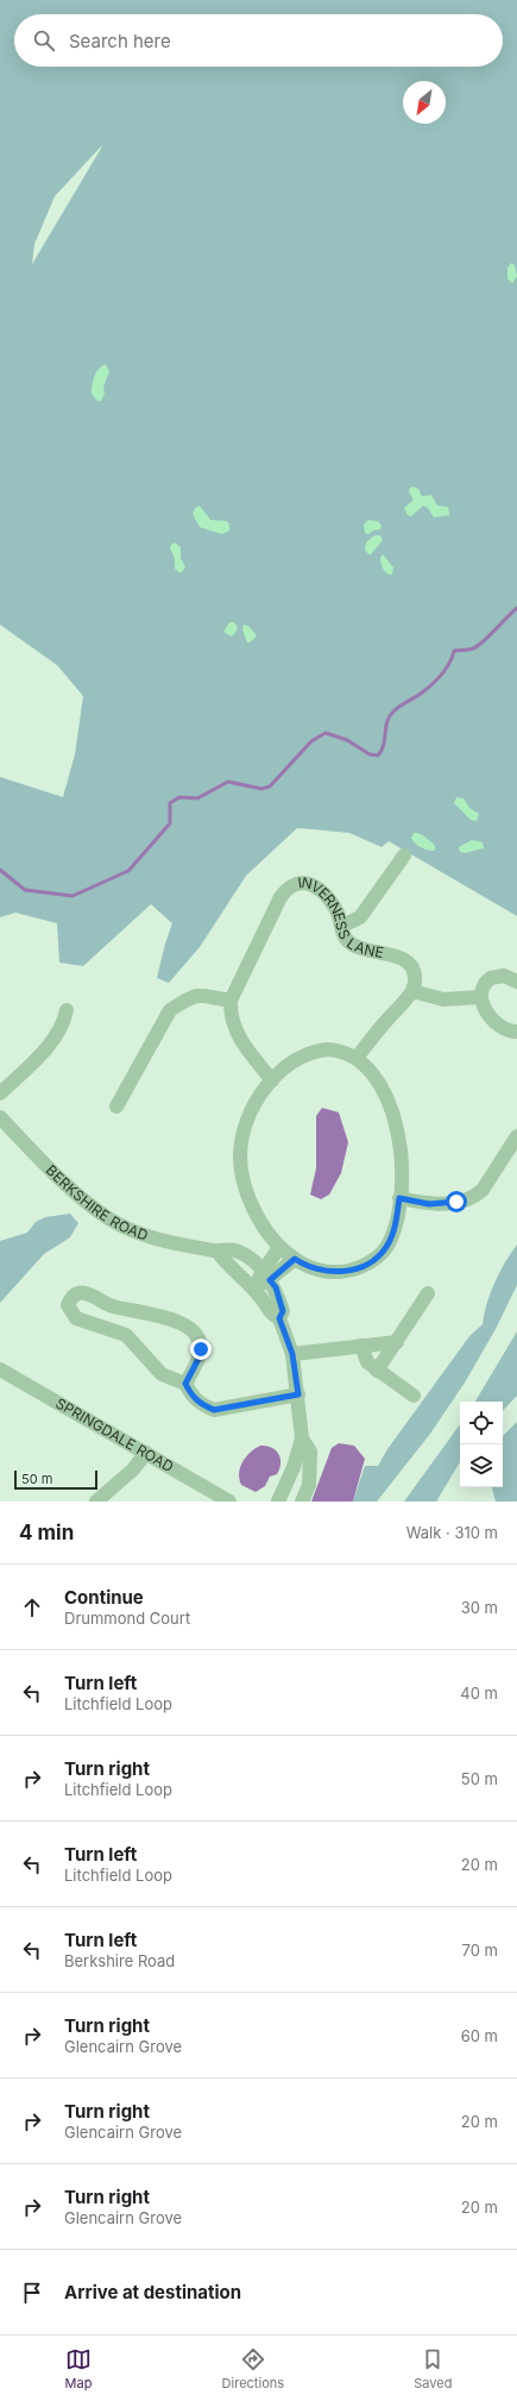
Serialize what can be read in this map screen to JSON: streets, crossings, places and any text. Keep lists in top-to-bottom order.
{
  "streets": {
    "street": ["INVERNESS LANE", "BERKSHIRE ROAD", "SPRINGDALE ROAD"]
  },
  "scale_bar": "50 m",
  "north": "bottom left",
  "page": {
    "search": "Search here",
    "scale": "50 m",
    "heading": ["4 min", "Walk · 310 m"],
    "list": [
      ["Continue", "Drummond Court", "30 m"],
      ["Turn left", "Litchfield Loop", "40 m"],
      ["Turn right", "Litchfield Loop", "50 m"],
      ["Turn left", "Litchfield Loop", "20 m"],
      ["Turn left", "Berkshire Road", "70 m"],
      ["Turn right", "Glencairn Grove", "60 m"],
      ["Turn right", "Glencairn Grove", "20 m"],
      ["Turn right", "Glencairn Grove", "20 m"],
      "Arrive at destination"
    ],
    "nav": ["Map", "Directions", "Saved"]
  }
}
